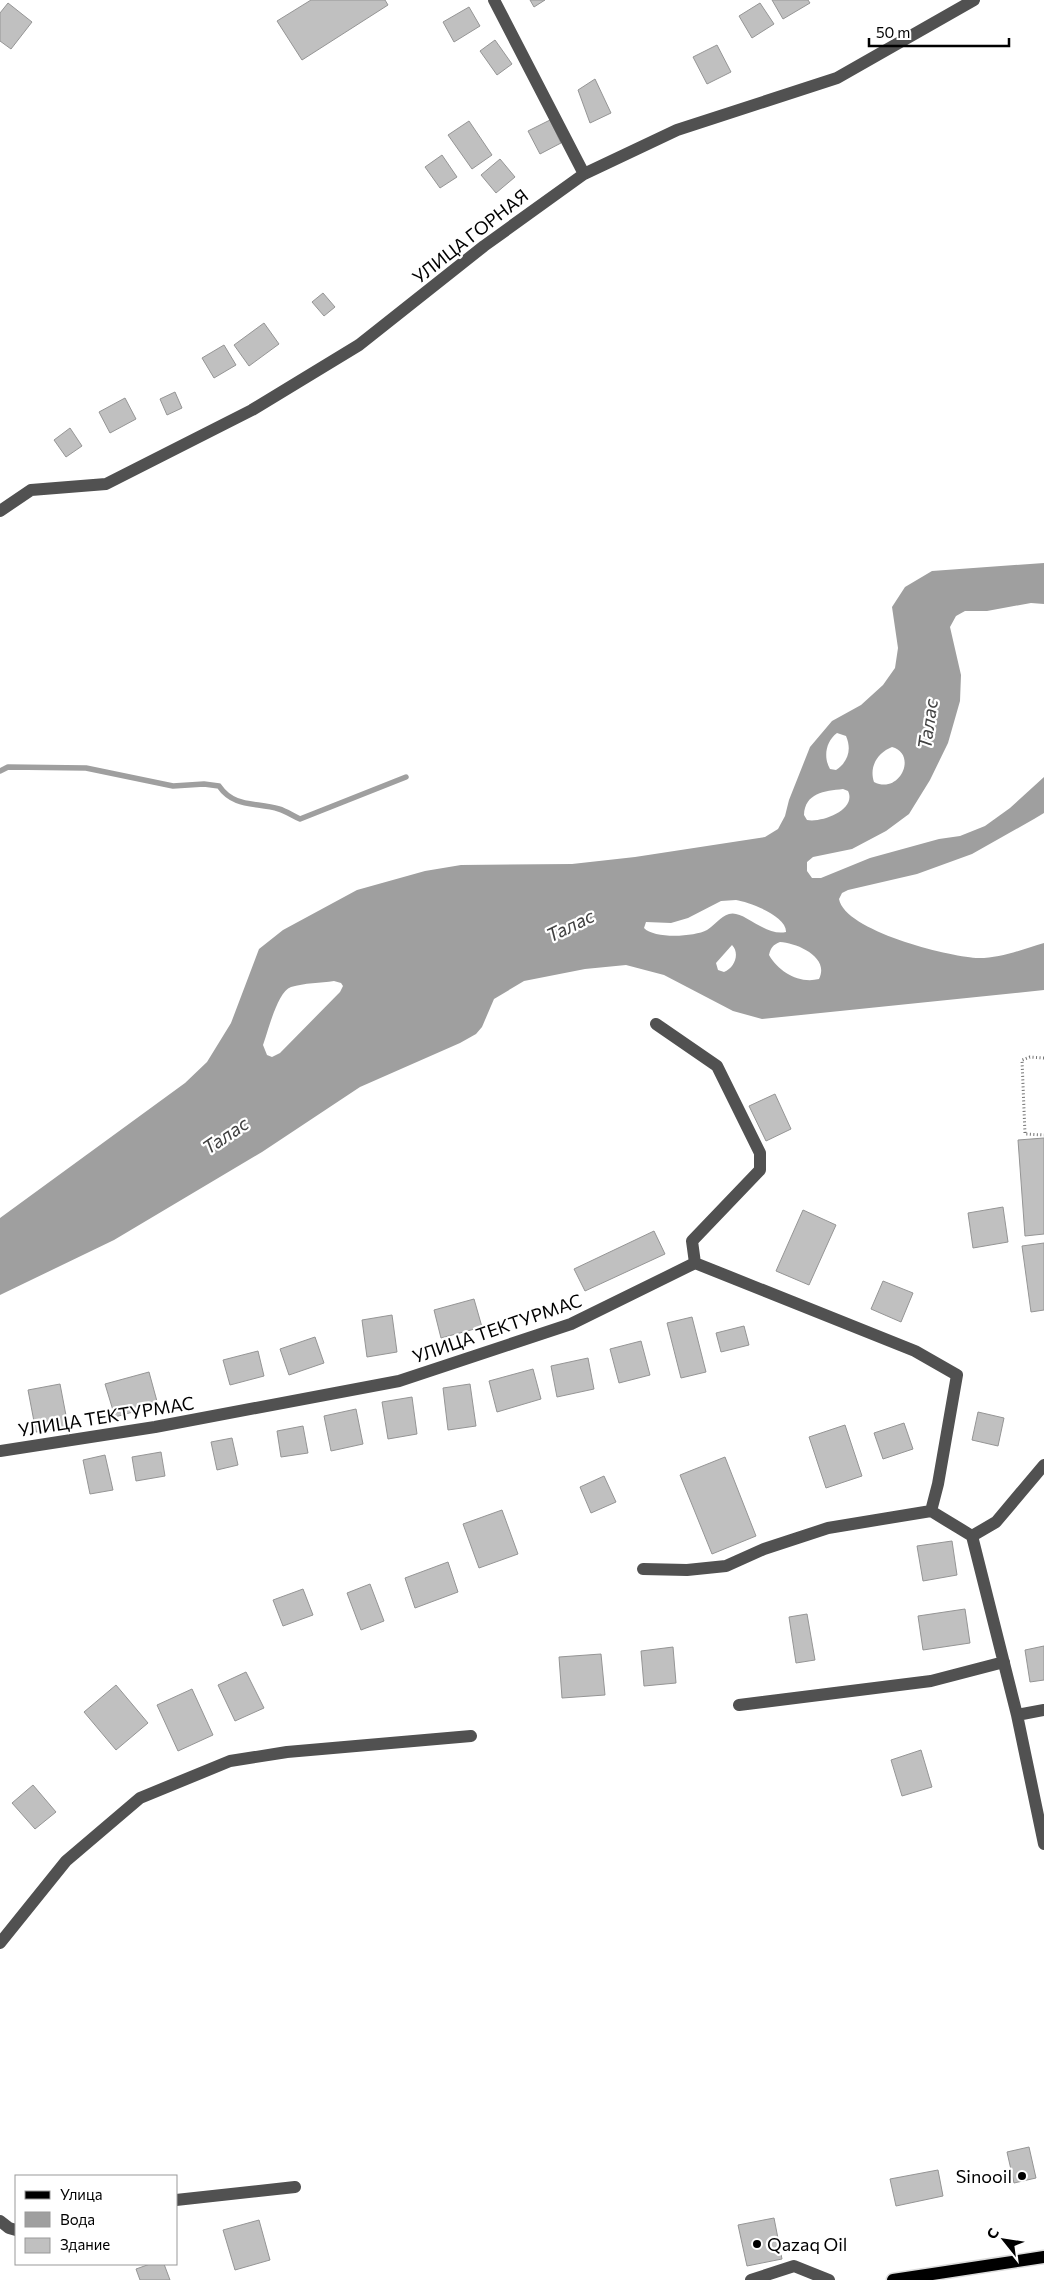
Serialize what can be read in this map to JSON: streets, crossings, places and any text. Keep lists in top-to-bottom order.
{
  "streets": {
    "street": ["УЛИЦА ГОРНАЯ", "УЛИЦА ТЕКТУРМАС"]
  },
  "water": ["Талас"],
  "places": ["Sinooil", "Qazaq Oil"],
  "legend": ["Улица", "Вода", "Здание"],
  "scale_bar": "50 m",
  "north": "top left"
}
